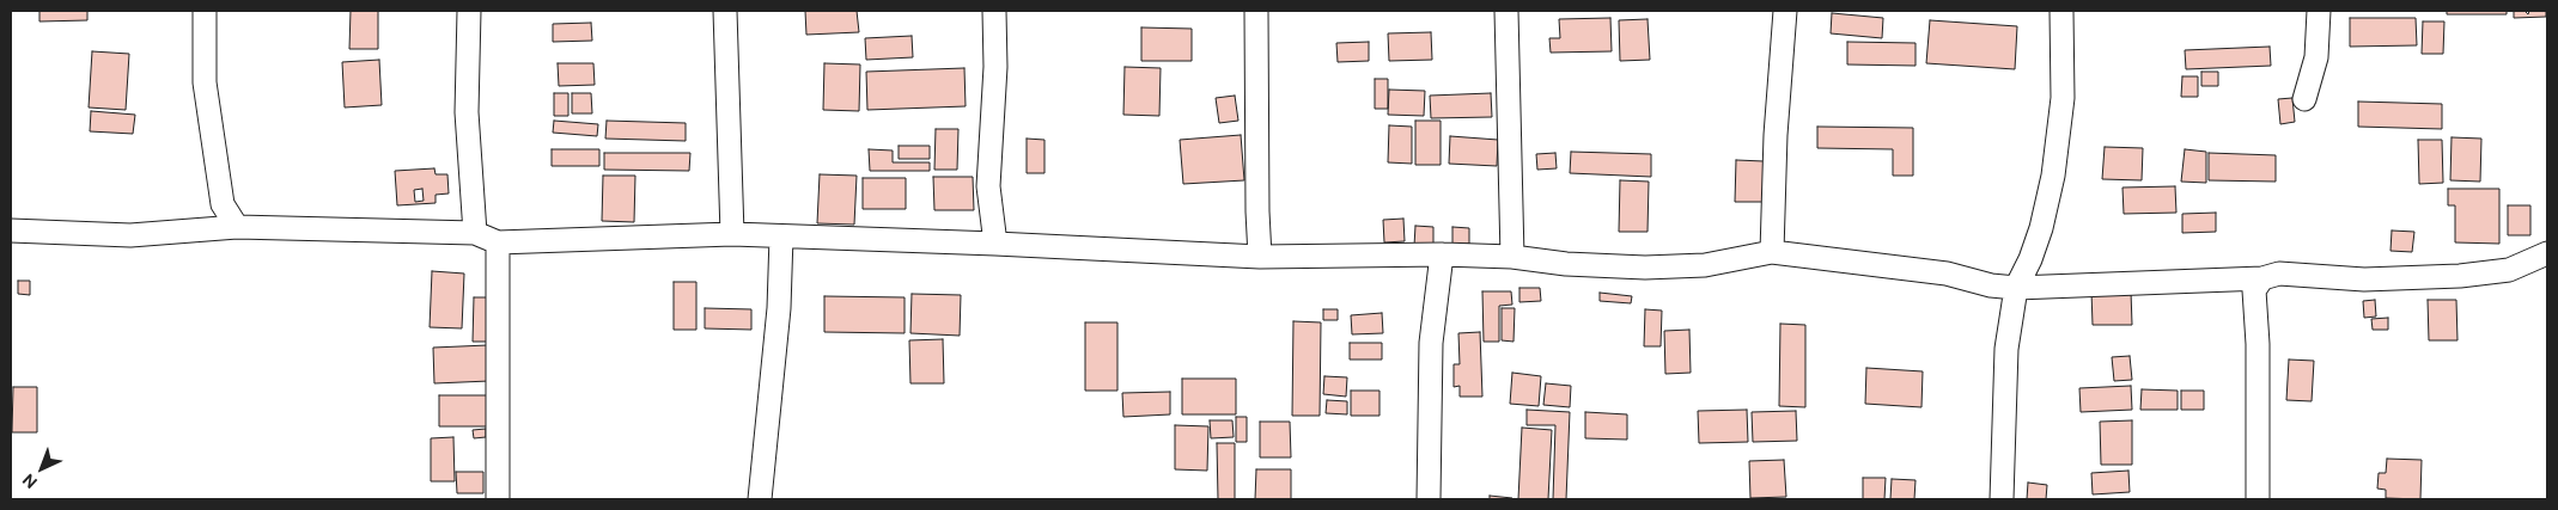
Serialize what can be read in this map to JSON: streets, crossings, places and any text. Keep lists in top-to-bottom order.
{
  "north": "bottom left"
}
